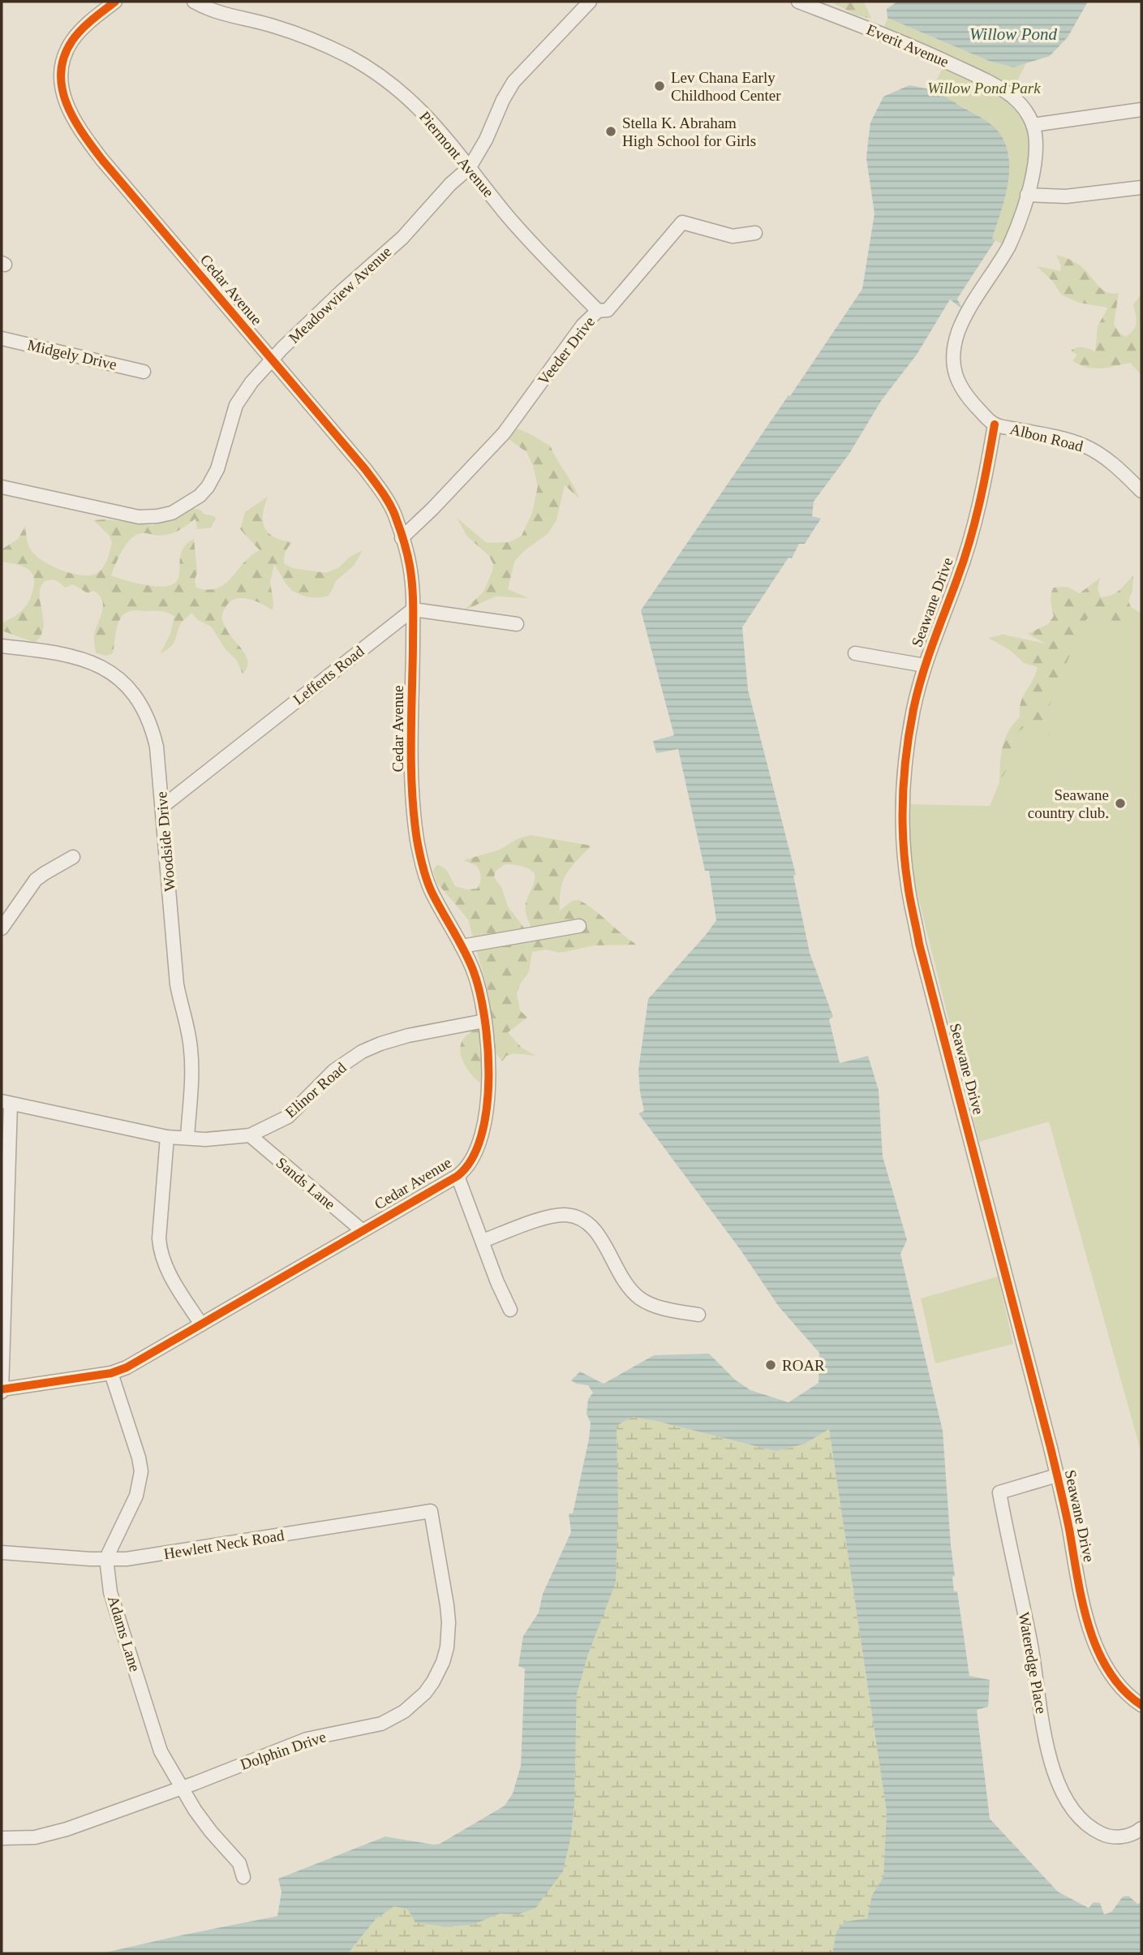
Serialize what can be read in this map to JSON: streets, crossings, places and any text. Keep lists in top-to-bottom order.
{
  "streets": {
    "street": [
      "Everit Avenue",
      "Piermont Avenue",
      "Cedar Avenue",
      "Meadowview Avenue",
      "Veeder Drive",
      "Midgely Drive",
      "Albon Road",
      "Seawane Drive",
      "Lefferts Road",
      "Woodside Drive",
      "Elinor Road",
      "Sands Lane",
      "Hewlett Neck Road",
      "Adams Lane",
      "Wateredge Place",
      "Dolphin Drive"
    ]
  },
  "crossings": [
    ["Everit Avenue", "Albon Road"],
    ["Piermont Avenue", "Meadowview Avenue"],
    ["Piermont Avenue", "Veeder Drive"],
    ["Cedar Avenue", "Meadowview Avenue"],
    ["Cedar Avenue", "Veeder Drive"],
    ["Cedar Avenue", "Lefferts Road"],
    ["Cedar Avenue", "Elinor Road"],
    ["Cedar Avenue", "Sands Lane"],
    ["Albon Road", "Seawane Drive"],
    ["Seawane Drive", "Wateredge Place"],
    ["Lefferts Road", "Woodside Drive"],
    ["Woodside Drive", "Elinor Road"],
    ["Elinor Road", "Sands Lane"],
    ["Hewlett Neck Road", "Adams Lane"],
    ["Hewlett Neck Road", "Dolphin Drive"],
    ["Adams Lane", "Dolphin Drive"]
  ],
  "water": ["Willow Pond"],
  "parks": ["Willow Pond Park"],
  "places": [
    "Lev Chana Early Childhood Center",
    "Stella K. Abraham High School for Girls",
    "Seawane country club.",
    "ROAR"
  ]
}
